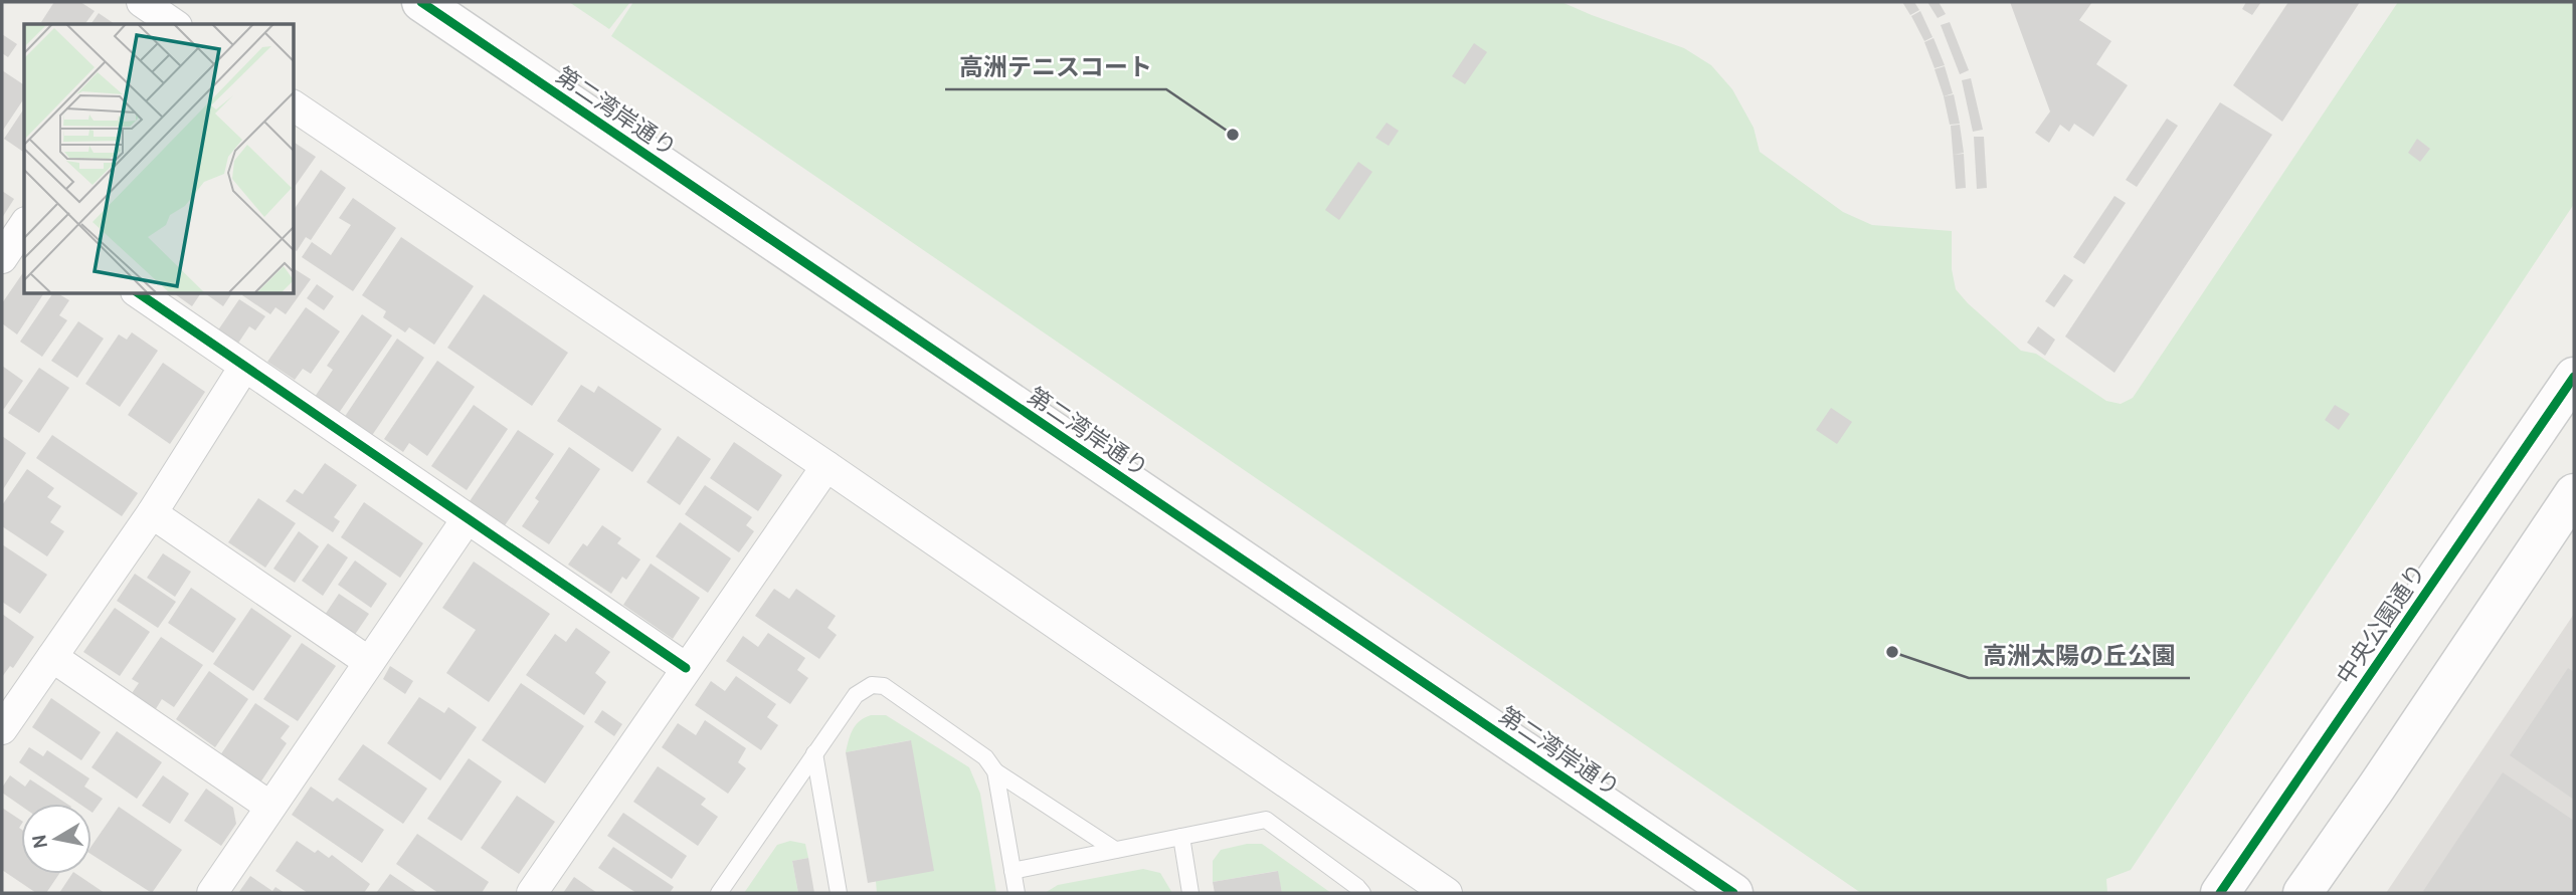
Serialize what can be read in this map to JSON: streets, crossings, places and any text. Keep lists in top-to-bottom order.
{
  "streets": {
    "street": ["第二湾岸通り", "中央公園通り"]
  },
  "places": ["高洲テニスコート", "高洲太陽の丘公園"],
  "north": "left"
}
